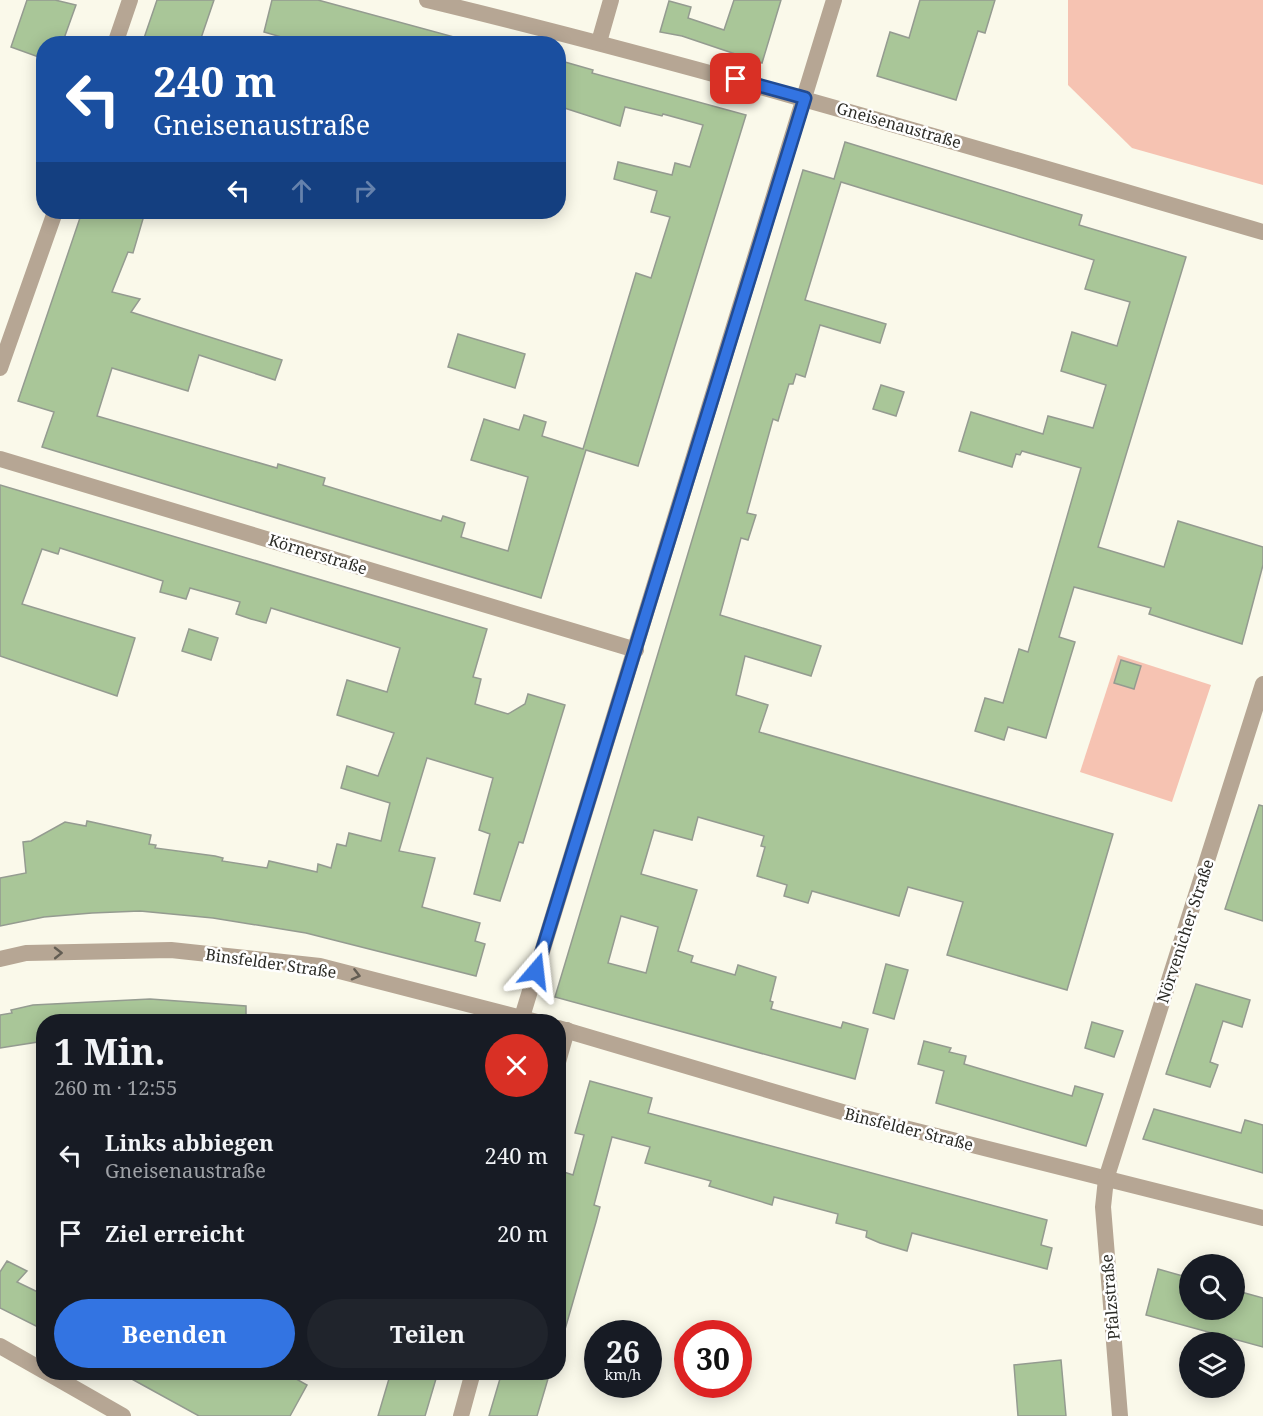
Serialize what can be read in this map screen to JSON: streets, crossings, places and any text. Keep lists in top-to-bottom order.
{
  "streets": {
    "street": [
      "Gneisenaustraße",
      "Körnerstraße",
      "Nörvenicher Straße",
      "Binsfelder Straße",
      "Pfalzstraße"
    ]
  },
  "crossings": [
    ["Nörvenicher Straße", "Binsfelder Straße"],
    ["Nörvenicher Straße", "Pfalzstraße"],
    ["Binsfelder Straße", "Pfalzstraße"]
  ],
  "one_way": ["Binsfelder Straße"],
  "page": {
    "turn": ["240 m", "Gneisenaustraße"],
    "heading": ["1 Min.", "260 m · 12:55"],
    "list": [
      {
        "name": "Links abbiegen",
        "note": "Gneisenaustraße",
        "value": "240 m"
      },
      {
        "name": "Ziel erreicht",
        "value": "20 m"
      }
    ],
    "buttons": ["Beenden", "Teilen"],
    "speed": "26 km/h",
    "limit": "30"
  }
}
